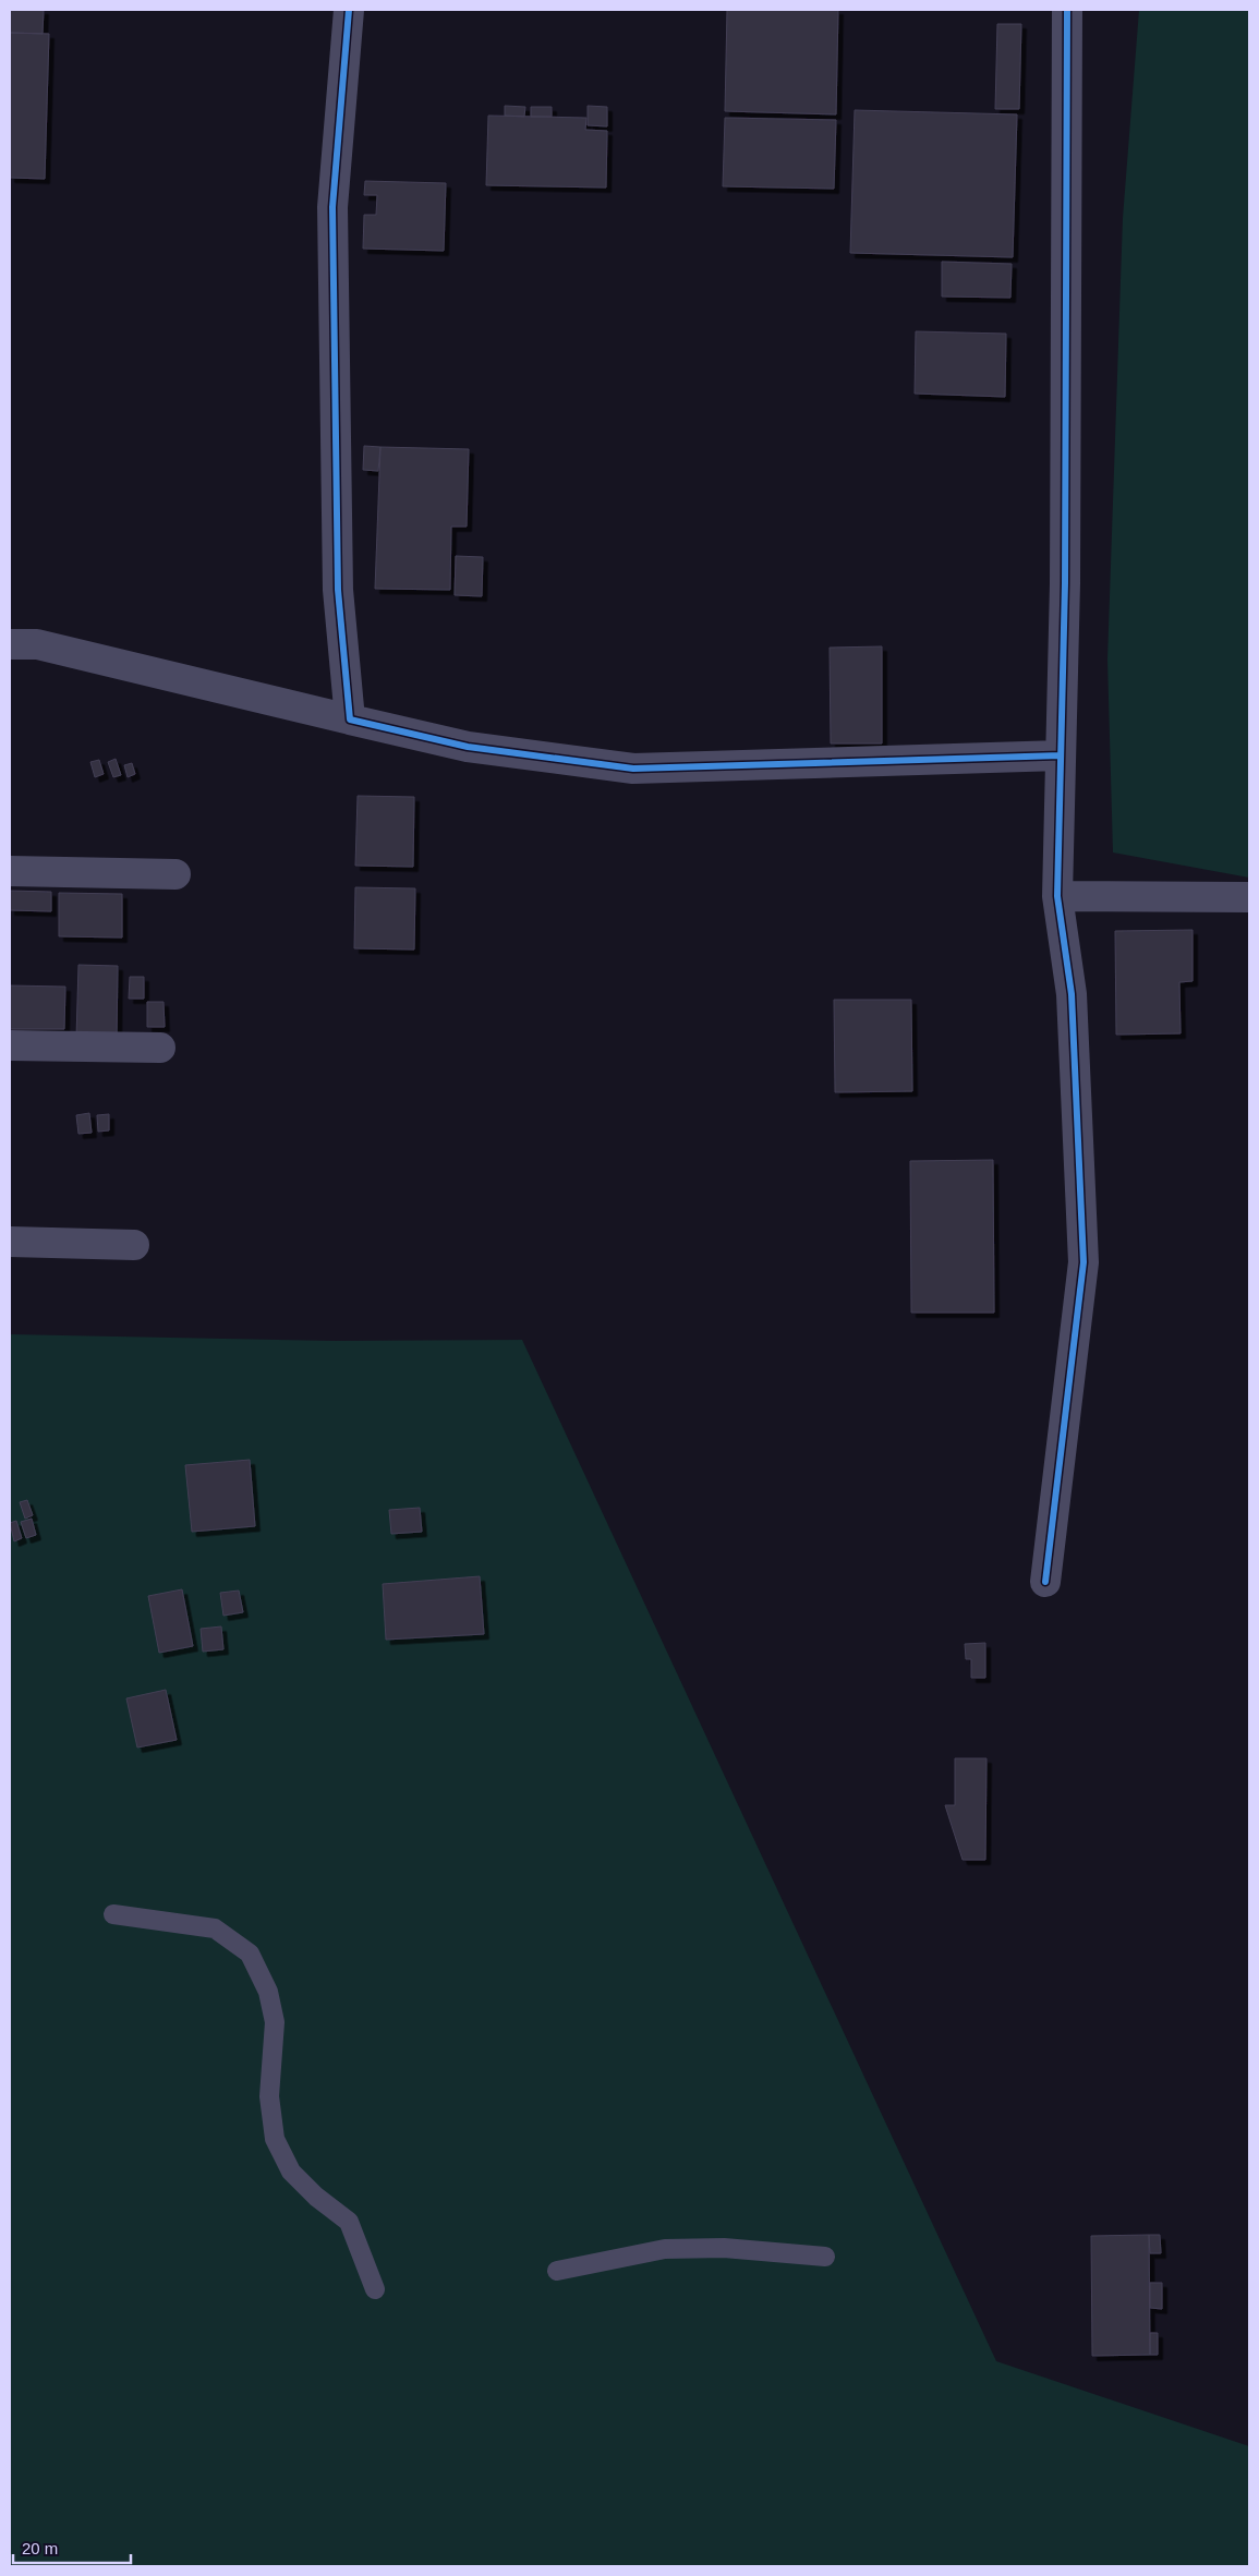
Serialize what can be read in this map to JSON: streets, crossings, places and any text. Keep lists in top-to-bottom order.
{
  "scale_bar": "20 m"
}
